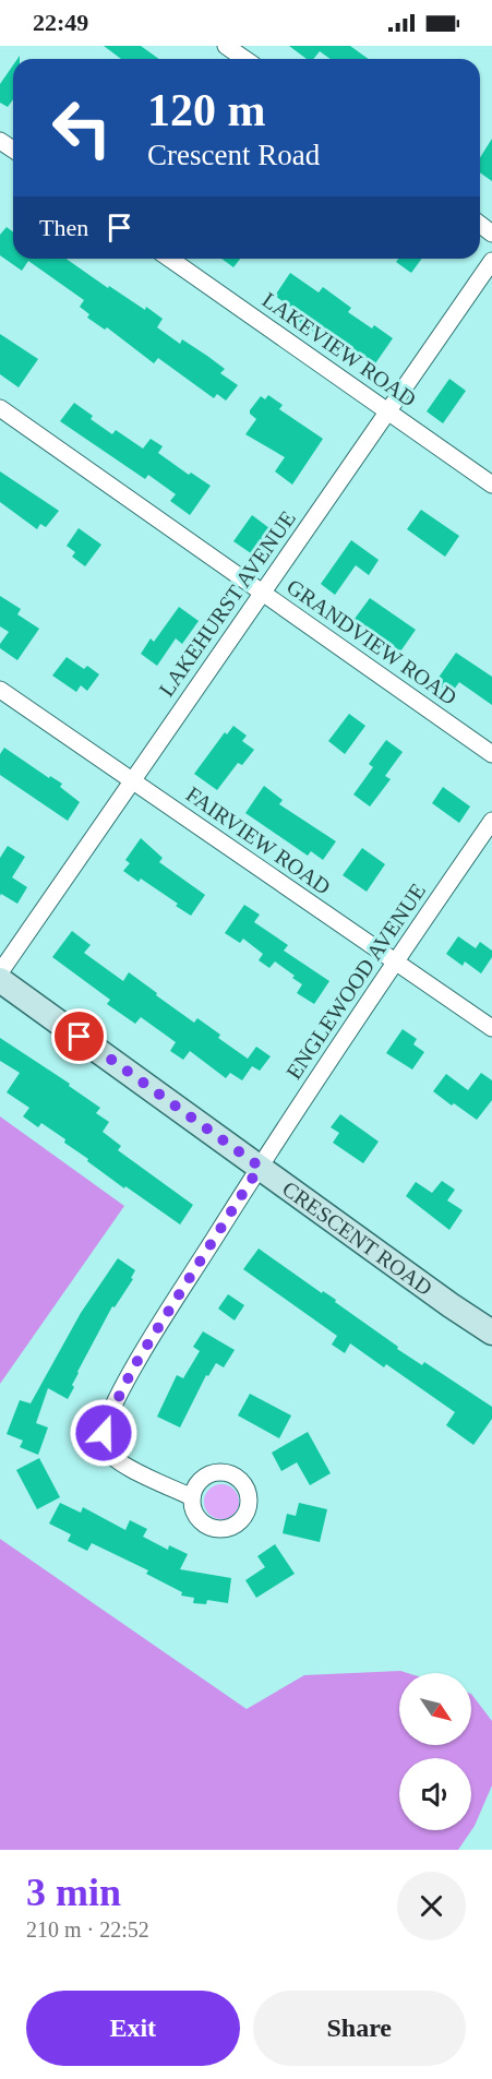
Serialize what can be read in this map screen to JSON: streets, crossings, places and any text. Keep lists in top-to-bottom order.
{
  "streets": {
    "street": [
      "LAKEVIEW ROAD",
      "LAKEHURST AVENUE",
      "GRANDVIEW ROAD",
      "FAIRVIEW ROAD",
      "ENGLEWOOD AVENUE",
      "CRESCENT ROAD"
    ]
  },
  "crossings": [
    ["LAKEVIEW ROAD", "LAKEHURST AVENUE"],
    ["LAKEHURST AVENUE", "GRANDVIEW ROAD"],
    ["LAKEHURST AVENUE", "FAIRVIEW ROAD"],
    ["FAIRVIEW ROAD", "ENGLEWOOD AVENUE"],
    ["ENGLEWOOD AVENUE", "CRESCENT ROAD"]
  ],
  "north": "bottom right",
  "page": {
    "status": "22:49",
    "turn": ["120 m", "Crescent Road"],
    "then": "Then",
    "heading": ["3 min", "210 m · 22:52"],
    "buttons": ["Exit", "Share"]
  }
}
